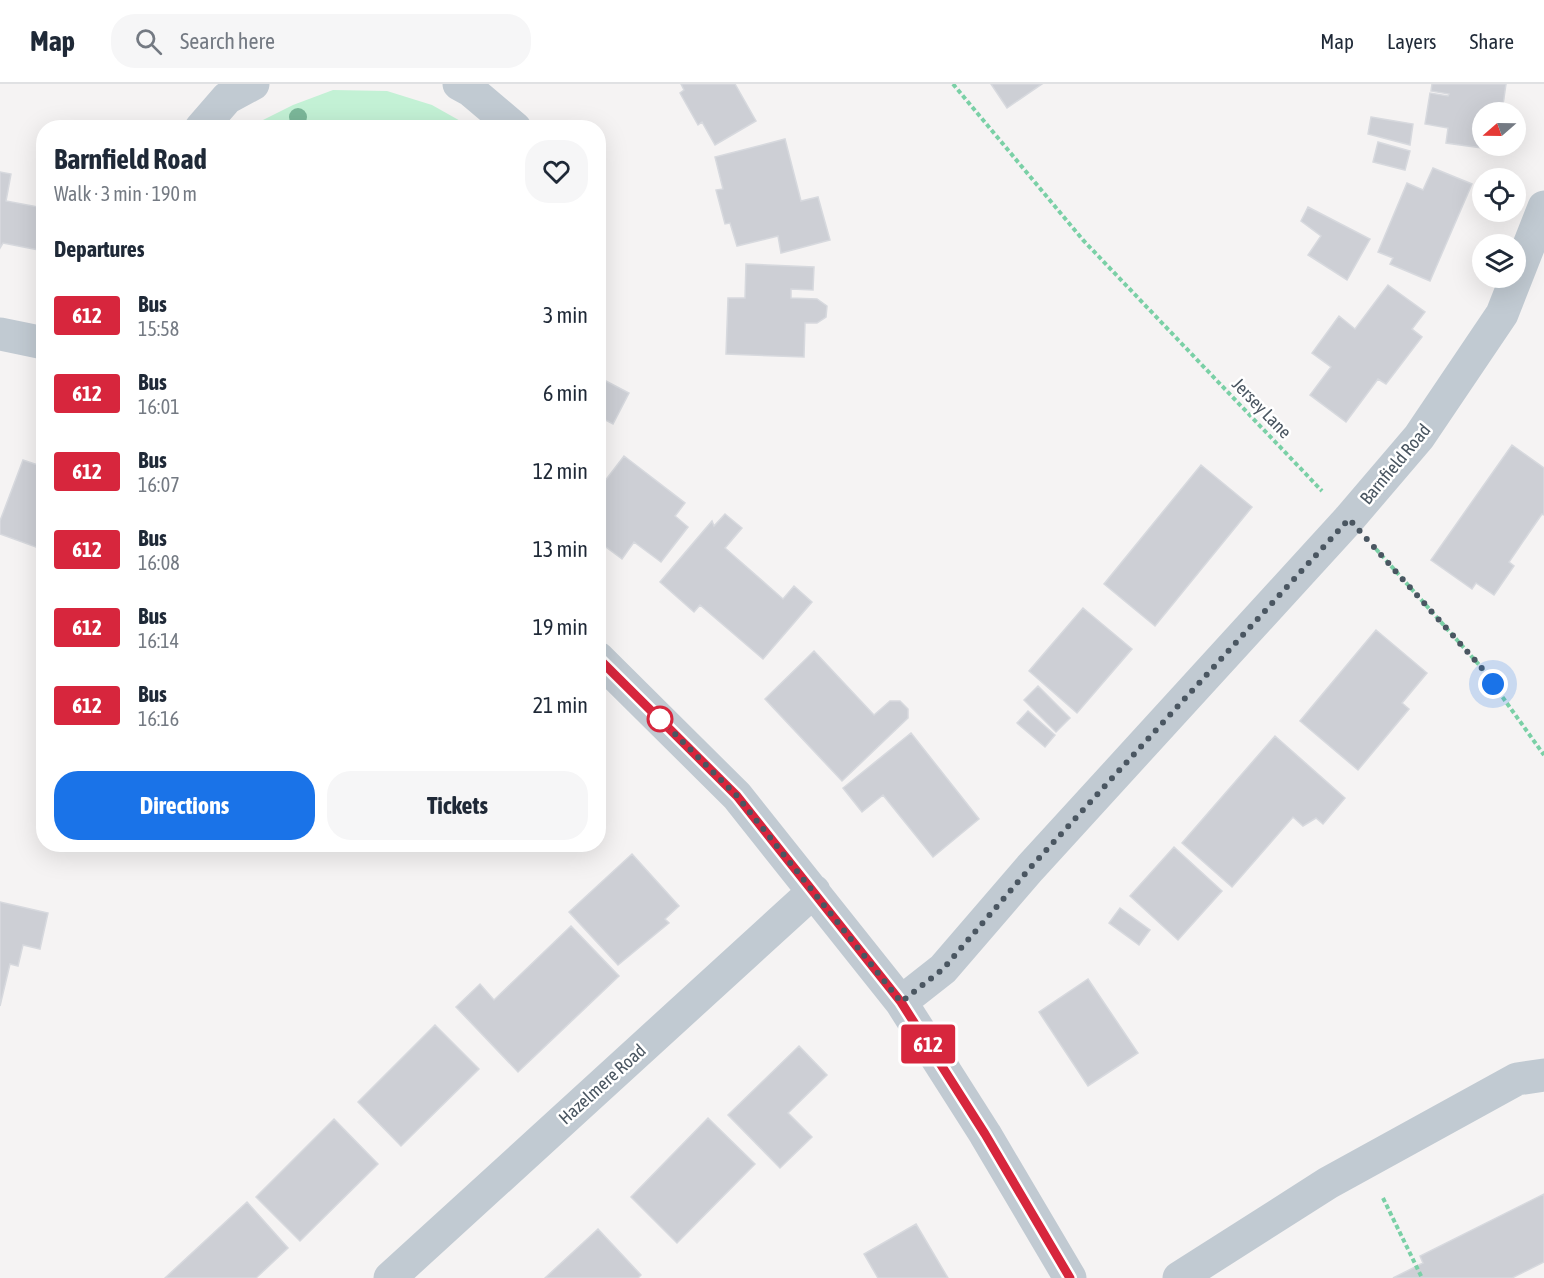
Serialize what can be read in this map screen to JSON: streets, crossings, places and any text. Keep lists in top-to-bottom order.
{
  "streets": {
    "street": ["Barnfield Road", "Hazelmere Road"],
    "path": ["Jersey Lane"]
  },
  "crossings": [
    ["Jersey Lane", "Barnfield Road"]
  ],
  "lines": ["bus line 612"],
  "north": "left",
  "page": {
    "header": "Map",
    "search": "Search here",
    "nav": ["Map", "Layers", "Share"],
    "on_map": "612",
    "heading": [
      ["Barnfield Road", "Walk · 3 min · 190 m"],
      "Departures"
    ],
    "list": [
      {
        "mark": "612",
        "name": "Bus",
        "note": "15:58",
        "value": "3 min"
      },
      {
        "mark": "612",
        "name": "Bus",
        "note": "16:01",
        "value": "6 min"
      },
      {
        "mark": "612",
        "name": "Bus",
        "note": "16:07",
        "value": "12 min"
      },
      {
        "mark": "612",
        "name": "Bus",
        "note": "16:08",
        "value": "13 min"
      },
      {
        "mark": "612",
        "name": "Bus",
        "note": "16:14",
        "value": "19 min"
      },
      {
        "mark": "612",
        "name": "Bus",
        "note": "16:16",
        "value": "21 min"
      }
    ],
    "buttons": ["Directions", "Tickets"]
  }
}
